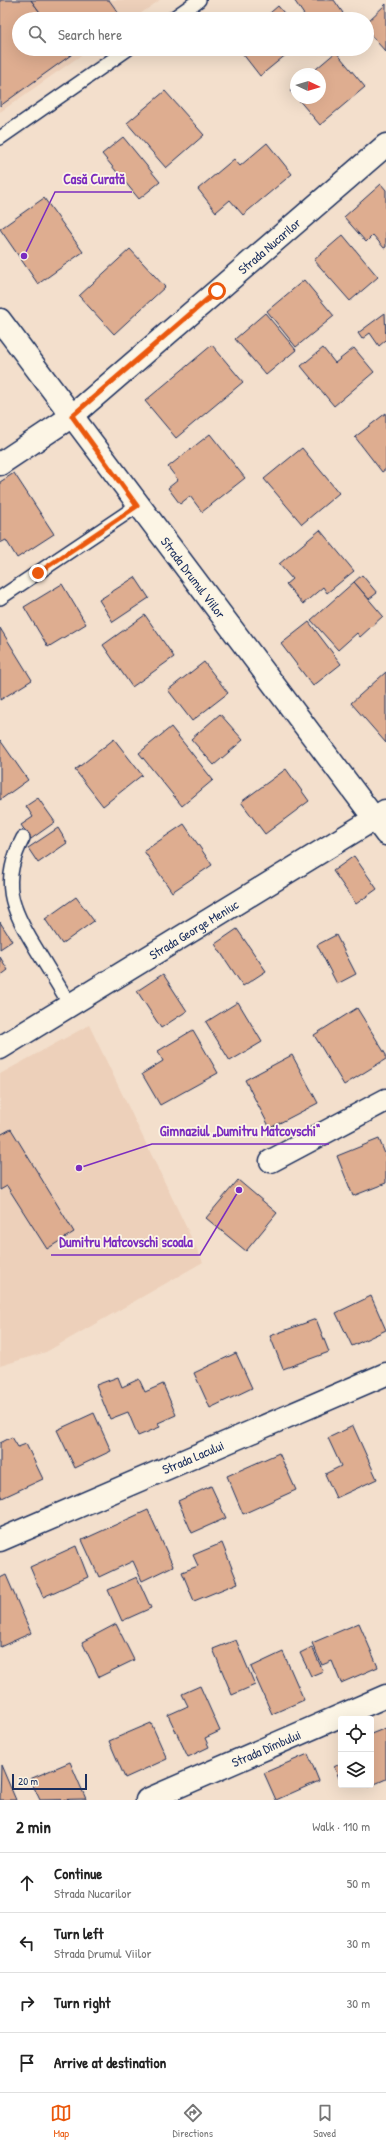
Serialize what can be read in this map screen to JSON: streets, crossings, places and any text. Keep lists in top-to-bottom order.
{
  "streets": {
    "street": [
      "Strada Nucarilor",
      "Strada Drumul Viilor",
      "Strada George Meniuc",
      "Strada Lacului",
      "Strada Dîmbului"
    ]
  },
  "crossings": [
    ["Strada Nucarilor", "Strada Drumul Viilor"],
    ["Strada Drumul Viilor", "Strada George Meniuc"]
  ],
  "places": ["Casă Curată", "Gimnaziul „Dumitru Matcovschi“", "Dumitru Matcovschi scoala"],
  "scale_bar": "20 m",
  "north": "right",
  "page": {
    "search": "Search here",
    "scale": "20 m",
    "heading": ["2 min", "Walk · 110 m"],
    "list": [
      ["Continue", "Strada Nucarilor", "50 m"],
      ["Turn left", "Strada Drumul Viilor", "30 m"],
      ["Turn right", "30 m"],
      "Arrive at destination"
    ],
    "nav": ["Map", "Directions", "Saved"]
  }
}
